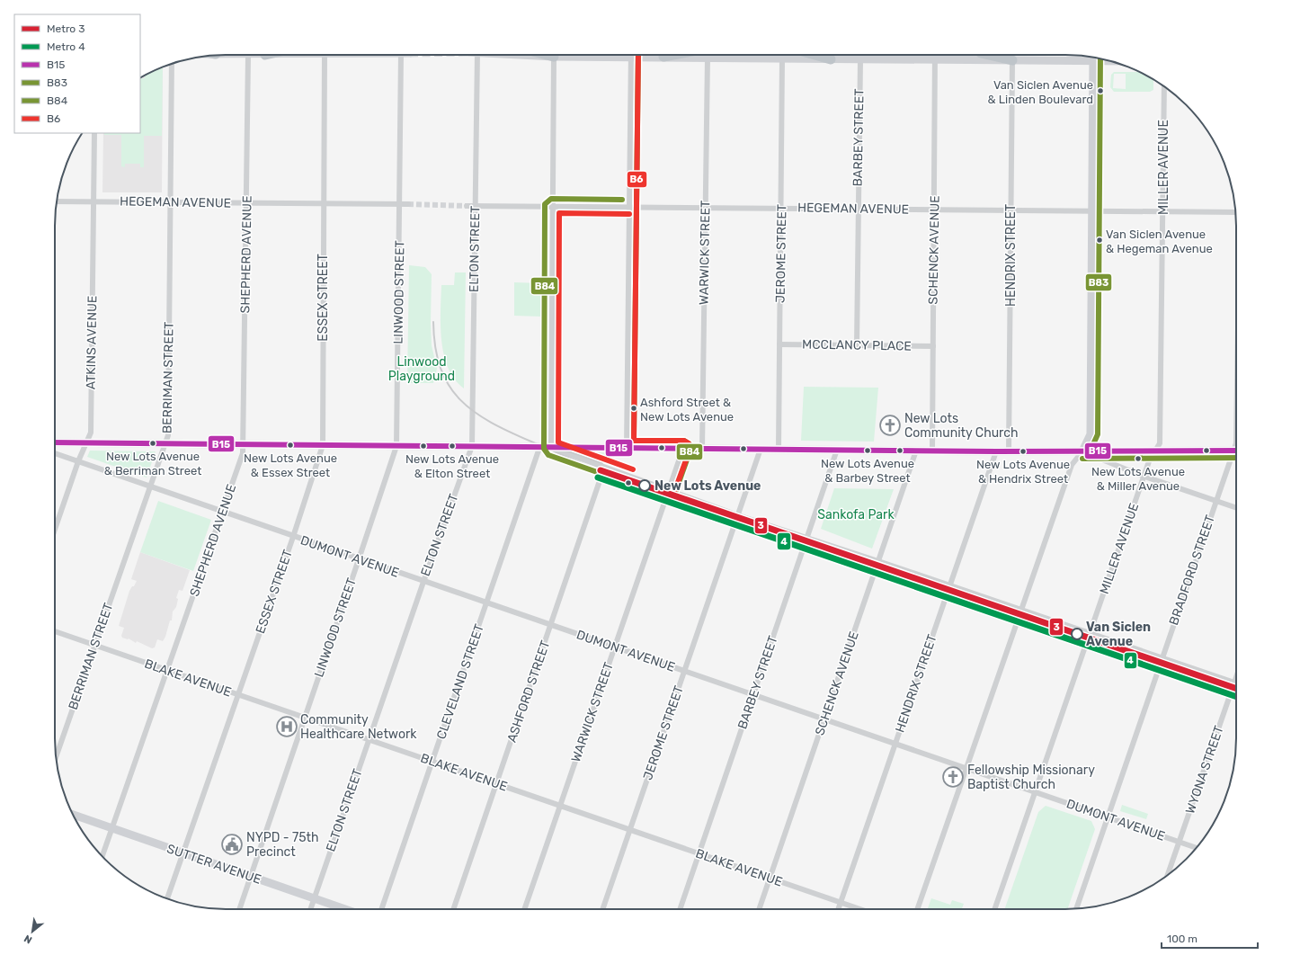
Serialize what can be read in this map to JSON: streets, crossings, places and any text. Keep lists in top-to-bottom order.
{
  "streets": {
    "street": [
      "BARBEY STREET",
      "MILLER AVENUE",
      "HEGEMAN AVENUE",
      "ELTON STREET",
      "SCHENCK AVENUE",
      "WARWICK STREET",
      "JEROME STREET",
      "SHEPHERD AVENUE",
      "HENDRIX STREET",
      "LINWOOD STREET",
      "ESSEX STREET",
      "ATKINS AVENUE",
      "MCCLANCY PLACE",
      "BERRIMAN STREET",
      "DUMONT AVENUE",
      "BRADFORD STREET",
      "BLAKE AVENUE",
      "CLEVELAND STREET",
      "ASHFORD STREET",
      "WYONA STREET",
      "SUTTER AVENUE"
    ]
  },
  "crossings": [
    ["BARBEY STREET", "HEGEMAN AVENUE"],
    ["BARBEY STREET", "MCCLANCY PLACE"],
    ["BARBEY STREET", "DUMONT AVENUE"],
    ["BARBEY STREET", "BLAKE AVENUE"],
    ["MILLER AVENUE", "HEGEMAN AVENUE"],
    ["MILLER AVENUE", "DUMONT AVENUE"],
    ["HEGEMAN AVENUE", "ELTON STREET"],
    ["HEGEMAN AVENUE", "SCHENCK AVENUE"],
    ["HEGEMAN AVENUE", "WARWICK STREET"],
    ["HEGEMAN AVENUE", "JEROME STREET"],
    ["HEGEMAN AVENUE", "SHEPHERD AVENUE"],
    ["HEGEMAN AVENUE", "HENDRIX STREET"],
    ["HEGEMAN AVENUE", "LINWOOD STREET"],
    ["HEGEMAN AVENUE", "ESSEX STREET"],
    ["HEGEMAN AVENUE", "ATKINS AVENUE"],
    ["HEGEMAN AVENUE", "BERRIMAN STREET"],
    ["ELTON STREET", "DUMONT AVENUE"],
    ["ELTON STREET", "BLAKE AVENUE"],
    ["ELTON STREET", "SUTTER AVENUE"],
    ["SCHENCK AVENUE", "MCCLANCY PLACE"],
    ["SCHENCK AVENUE", "DUMONT AVENUE"],
    ["SCHENCK AVENUE", "BLAKE AVENUE"],
    ["WARWICK STREET", "DUMONT AVENUE"],
    ["WARWICK STREET", "BLAKE AVENUE"],
    ["JEROME STREET", "MCCLANCY PLACE"],
    ["JEROME STREET", "DUMONT AVENUE"],
    ["JEROME STREET", "BLAKE AVENUE"],
    ["SHEPHERD AVENUE", "DUMONT AVENUE"],
    ["SHEPHERD AVENUE", "BLAKE AVENUE"],
    ["SHEPHERD AVENUE", "SUTTER AVENUE"],
    ["HENDRIX STREET", "DUMONT AVENUE"],
    ["HENDRIX STREET", "BLAKE AVENUE"],
    ["LINWOOD STREET", "DUMONT AVENUE"],
    ["LINWOOD STREET", "BLAKE AVENUE"],
    ["LINWOOD STREET", "SUTTER AVENUE"],
    ["ESSEX STREET", "DUMONT AVENUE"],
    ["ESSEX STREET", "BLAKE AVENUE"],
    ["ESSEX STREET", "SUTTER AVENUE"],
    ["ATKINS AVENUE", "DUMONT AVENUE"],
    ["BERRIMAN STREET", "DUMONT AVENUE"],
    ["BERRIMAN STREET", "BLAKE AVENUE"],
    ["DUMONT AVENUE", "BRADFORD STREET"],
    ["DUMONT AVENUE", "CLEVELAND STREET"],
    ["DUMONT AVENUE", "ASHFORD STREET"],
    ["DUMONT AVENUE", "WYONA STREET"],
    ["BLAKE AVENUE", "CLEVELAND STREET"],
    ["BLAKE AVENUE", "ASHFORD STREET"]
  ],
  "parks": ["Linwood Playground", "Sankofa Park"],
  "places": {
    "other": [
      "Van Siclen Avenue & Linden Boulevard",
      "Van Siclen Avenue & Hegeman Avenue",
      "Ashford Street & New Lots Avenue",
      "New Lots Avenue & Berriman Street",
      "New Lots Avenue & Essex Street",
      "New Lots Avenue & Elton Street",
      "New Lots Avenue & Barbey Street",
      "New Lots Avenue & Hendrix Street",
      "New Lots Avenue & Miller Avenue",
      "New Lots Avenue",
      "Van Siclen Avenue"
    ],
    "church": ["New Lots Community Church", "Fellowship Missionary Baptist Church"],
    "hospital": ["Community Healthcare Network"],
    "public building": ["NYPD - 75th Precinct"]
  },
  "lines": [
    "transit line B84",
    "transit line B6",
    "transit line B83",
    "transit line B15",
    "metro line 3",
    "metro line 4"
  ],
  "legend": [
    "Metro 3",
    "Metro 4",
    "B15",
    "B83",
    "B84",
    "B6"
  ],
  "scale_bar": "100 m",
  "north": "bottom left"
}
